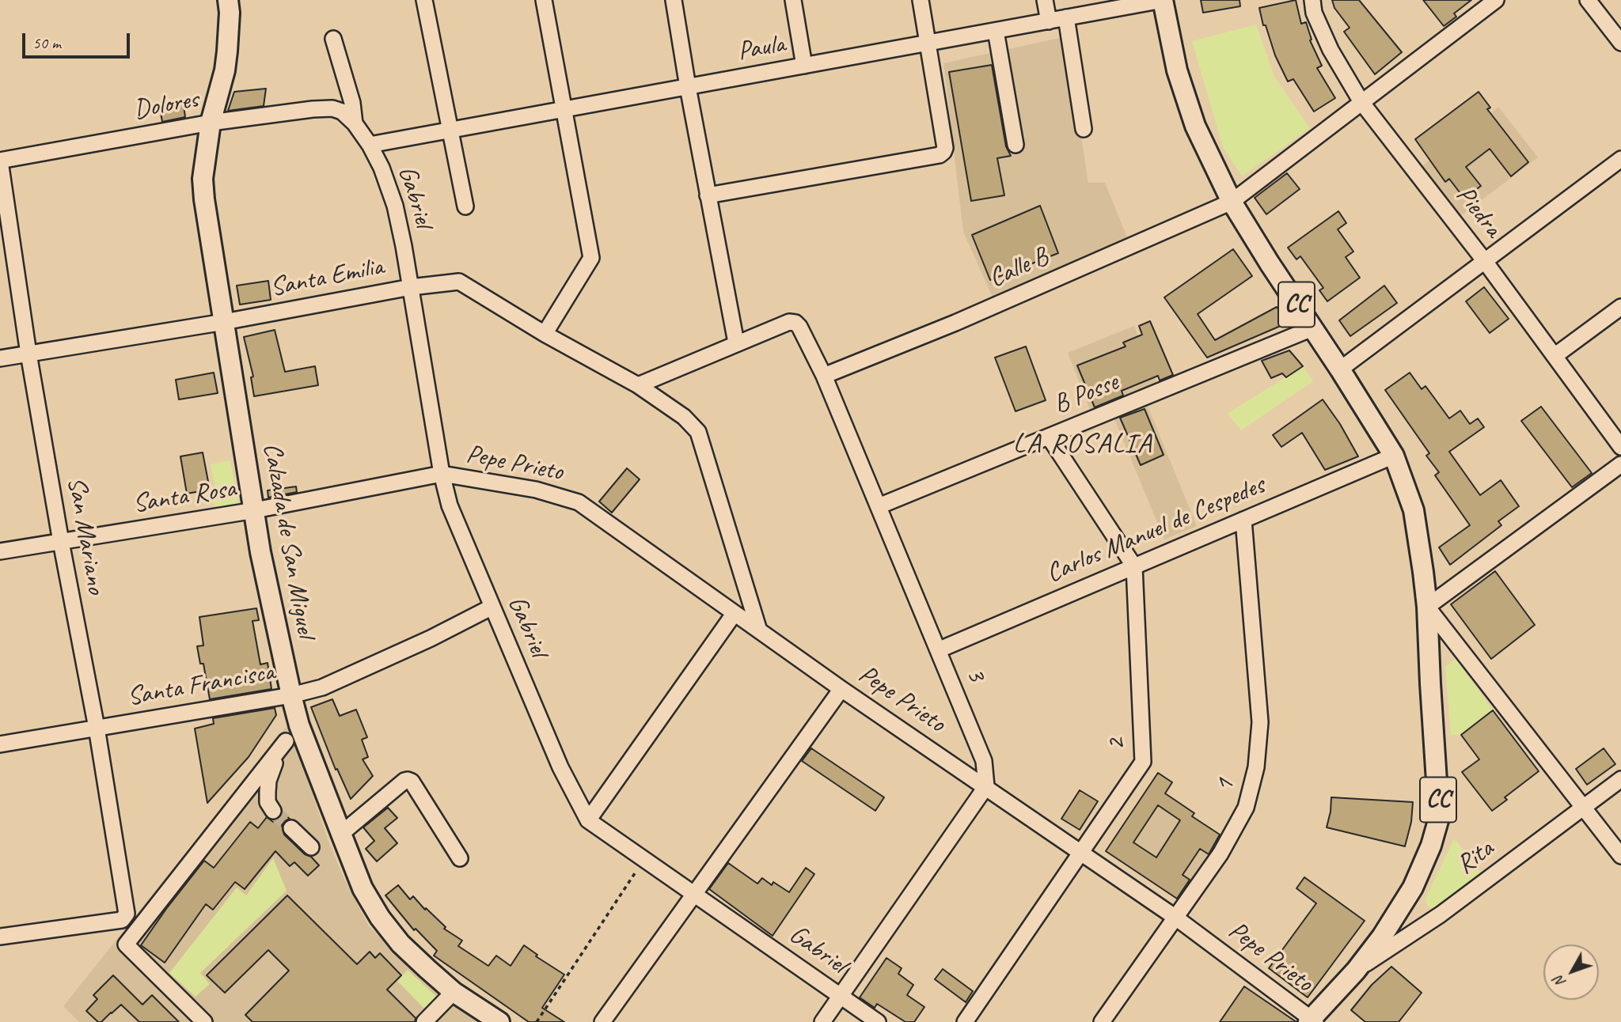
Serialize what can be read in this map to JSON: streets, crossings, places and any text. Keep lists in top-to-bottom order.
{
  "streets": {
    "main road": ["CC", "Calzada de San Miguel"],
    "street": [
      "Paula",
      "Dolores",
      "Gabriel",
      "Piedra",
      "Calle B",
      "Santa Emilia",
      "B Posse",
      "Pepe Prieto",
      "Santa Rosa",
      "Carlos Manuel de Cespedes",
      "San Mariano",
      "3",
      "Santa Francisca",
      "2",
      "1",
      "Rita"
    ]
  },
  "crossings": [
    ["Paula", "Gabriel"],
    ["Paula", "CC"],
    ["Dolores", "Gabriel"],
    ["Dolores", "San Mariano"],
    ["Dolores", "Calzada de San Miguel"],
    ["Gabriel", "Santa Emilia"],
    ["Gabriel", "Pepe Prieto"],
    ["Gabriel", "Santa Rosa"],
    ["Gabriel", "Santa Francisca"],
    ["Piedra", "Calle B"],
    ["Calle B", "CC"],
    ["Calle B", "3"],
    ["Santa Emilia", "Pepe Prieto"],
    ["Santa Emilia", "San Mariano"],
    ["Santa Emilia", "Calzada de San Miguel"],
    ["CC", "B Posse"],
    ["CC", "Pepe Prieto"],
    ["CC", "Carlos Manuel de Cespedes"],
    ["CC", "Rita"],
    ["B Posse", "3"],
    ["Pepe Prieto", "Santa Rosa"],
    ["Pepe Prieto", "3"],
    ["Pepe Prieto", "2"],
    ["Pepe Prieto", "1"],
    ["Santa Rosa", "San Mariano"],
    ["Santa Rosa", "Calzada de San Miguel"],
    ["Carlos Manuel de Cespedes", "3"],
    ["Carlos Manuel de Cespedes", "2"],
    ["Carlos Manuel de Cespedes", "1"],
    ["San Mariano", "Santa Francisca"],
    ["Calzada de San Miguel", "Santa Francisca"]
  ],
  "districts": ["LA ROSALIA"],
  "scale_bar": "50 m",
  "north": "bottom left"
}
